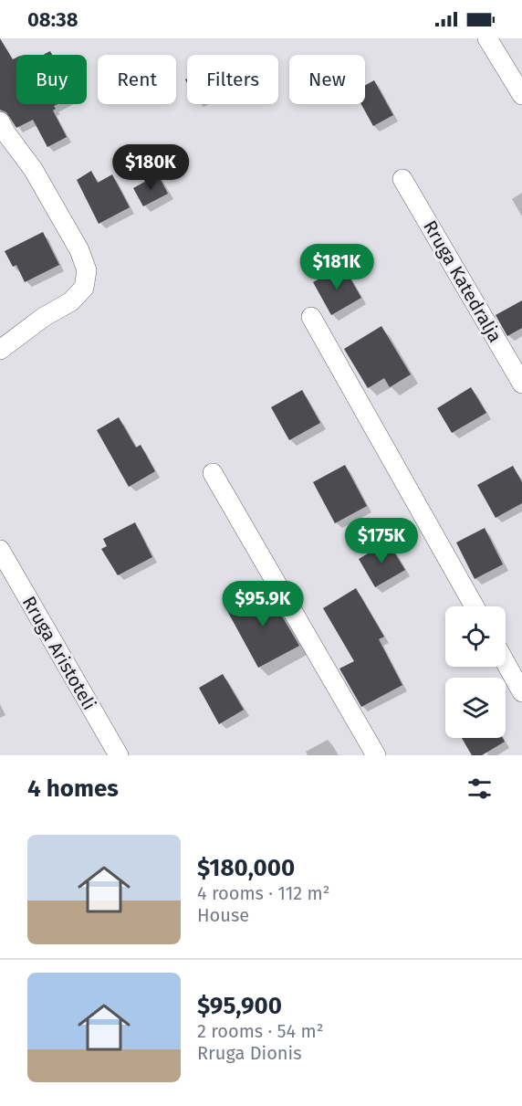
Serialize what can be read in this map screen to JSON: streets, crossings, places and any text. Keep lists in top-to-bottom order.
{
  "streets": {
    "street": ["Rruga Katedralja", "Rruga Aristoteli"]
  },
  "page": {
    "status": "08:38",
    "chip": [
      "Buy",
      "Rent",
      "Filters",
      "New"
    ],
    "price": [
      "$180K",
      "$181K",
      "$175K",
      "$95.9K"
    ],
    "heading": "4 homes",
    "list": [
      {
        "name": "$180,000",
        "note": "4 rooms · 112 m² · House"
      },
      {
        "name": "$95,900",
        "note": "2 rooms · 54 m² · Rruga Dionis"
      }
    ]
  }
}
